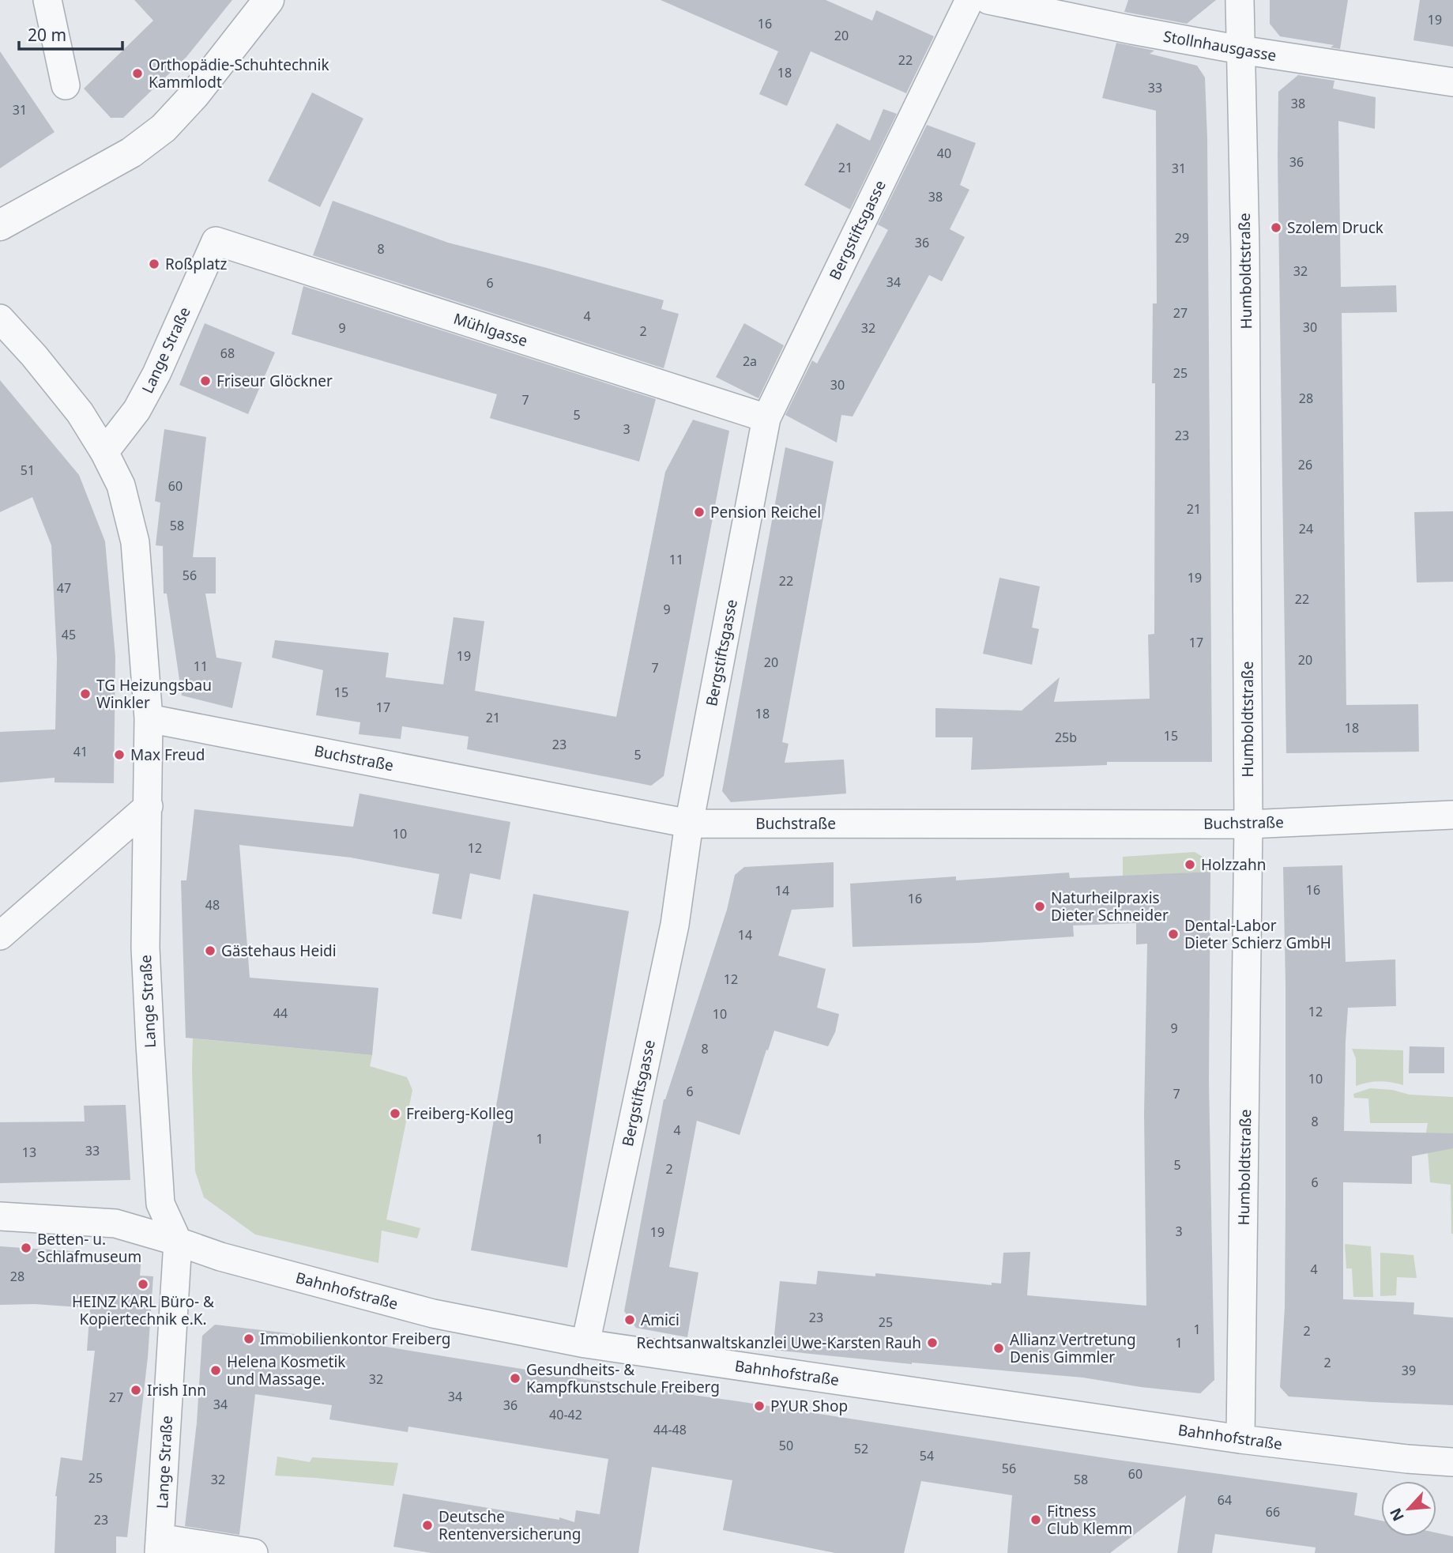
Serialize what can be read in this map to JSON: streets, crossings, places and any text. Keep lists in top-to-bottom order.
{
  "streets": {
    "street": [
      "Stollnhausgasse",
      "Bergstiftsgasse",
      "Humboldtstraße",
      "Mühlgasse",
      "Lange Straße",
      "Buchstraße",
      "Bahnhofstraße"
    ]
  },
  "crossings": [
    ["Stollnhausgasse", "Humboldtstraße"],
    ["Bergstiftsgasse", "Mühlgasse"],
    ["Bergstiftsgasse", "Buchstraße"],
    ["Bergstiftsgasse", "Bahnhofstraße"],
    ["Humboldtstraße", "Buchstraße"],
    ["Humboldtstraße", "Bahnhofstraße"],
    ["Mühlgasse", "Lange Straße"],
    ["Lange Straße", "Buchstraße"],
    ["Lange Straße", "Bahnhofstraße"]
  ],
  "places": [
    "Orthopädie-Schuhtechnik Kammlodt",
    "Szolem Druck",
    "Roßplatz",
    "Friseur Glöckner",
    "Pension Reichel",
    "TG Heizungsbau Winkler",
    "Max Freud",
    "Holzzahn",
    "Naturheilpraxis Dieter Schneider",
    "Dental-Labor Dieter Schierz GmbH",
    "Gästehaus Heidi",
    "Freiberg-Kolleg",
    "Betten- u. Schlafmuseum",
    "HEINZ KARL Büro- & Kopiertechnik e.K.",
    "Amici",
    "Immobilienkontor Freiberg",
    "Rechtsanwaltskanzlei Uwe-Karsten Rauh",
    "Allianz Vertretung Denis Gimmler",
    "Helena Kosmetik und Massage.",
    "Gesundheits- & Kampfkunstschule Freiberg",
    "Irish Inn",
    "PYUR Shop",
    "Fitness Club Klemm",
    "Deutsche Rentenversicherung"
  ],
  "house_numbers": [
    "19",
    "16",
    "20",
    "22",
    "18",
    "33",
    "38",
    "31",
    "40",
    "36",
    "21",
    "31",
    "38",
    "29",
    "36",
    "8",
    "32",
    "34",
    "6",
    "27",
    "4",
    "30",
    "9",
    "32",
    "2",
    "68",
    "2a",
    "25",
    "30",
    "28",
    "7",
    "5",
    "3",
    "23",
    "26",
    "51",
    "60",
    "21",
    "58",
    "24",
    "11",
    "56",
    "19",
    "22",
    "47",
    "22",
    "9",
    "45",
    "17",
    "19",
    "20",
    "20",
    "11",
    "7",
    "15",
    "17",
    "18",
    "21",
    "18",
    "15",
    "25b",
    "23",
    "41",
    "5",
    "10",
    "12",
    "16",
    "14",
    "16",
    "48",
    "14",
    "12",
    "12",
    "44",
    "10",
    "9",
    "8",
    "10",
    "6",
    "7",
    "8",
    "4",
    "1",
    "33",
    "13",
    "5",
    "2",
    "6",
    "3",
    "19",
    "4",
    "28",
    "23",
    "25",
    "1",
    "2",
    "1",
    "2",
    "39",
    "32",
    "34",
    "27",
    "34",
    "36",
    "40-42",
    "44-48",
    "50",
    "52",
    "54",
    "56",
    "60",
    "25",
    "32",
    "58",
    "64",
    "66",
    "23"
  ],
  "scale_bar": "20 m",
  "north": "bottom left"
}
